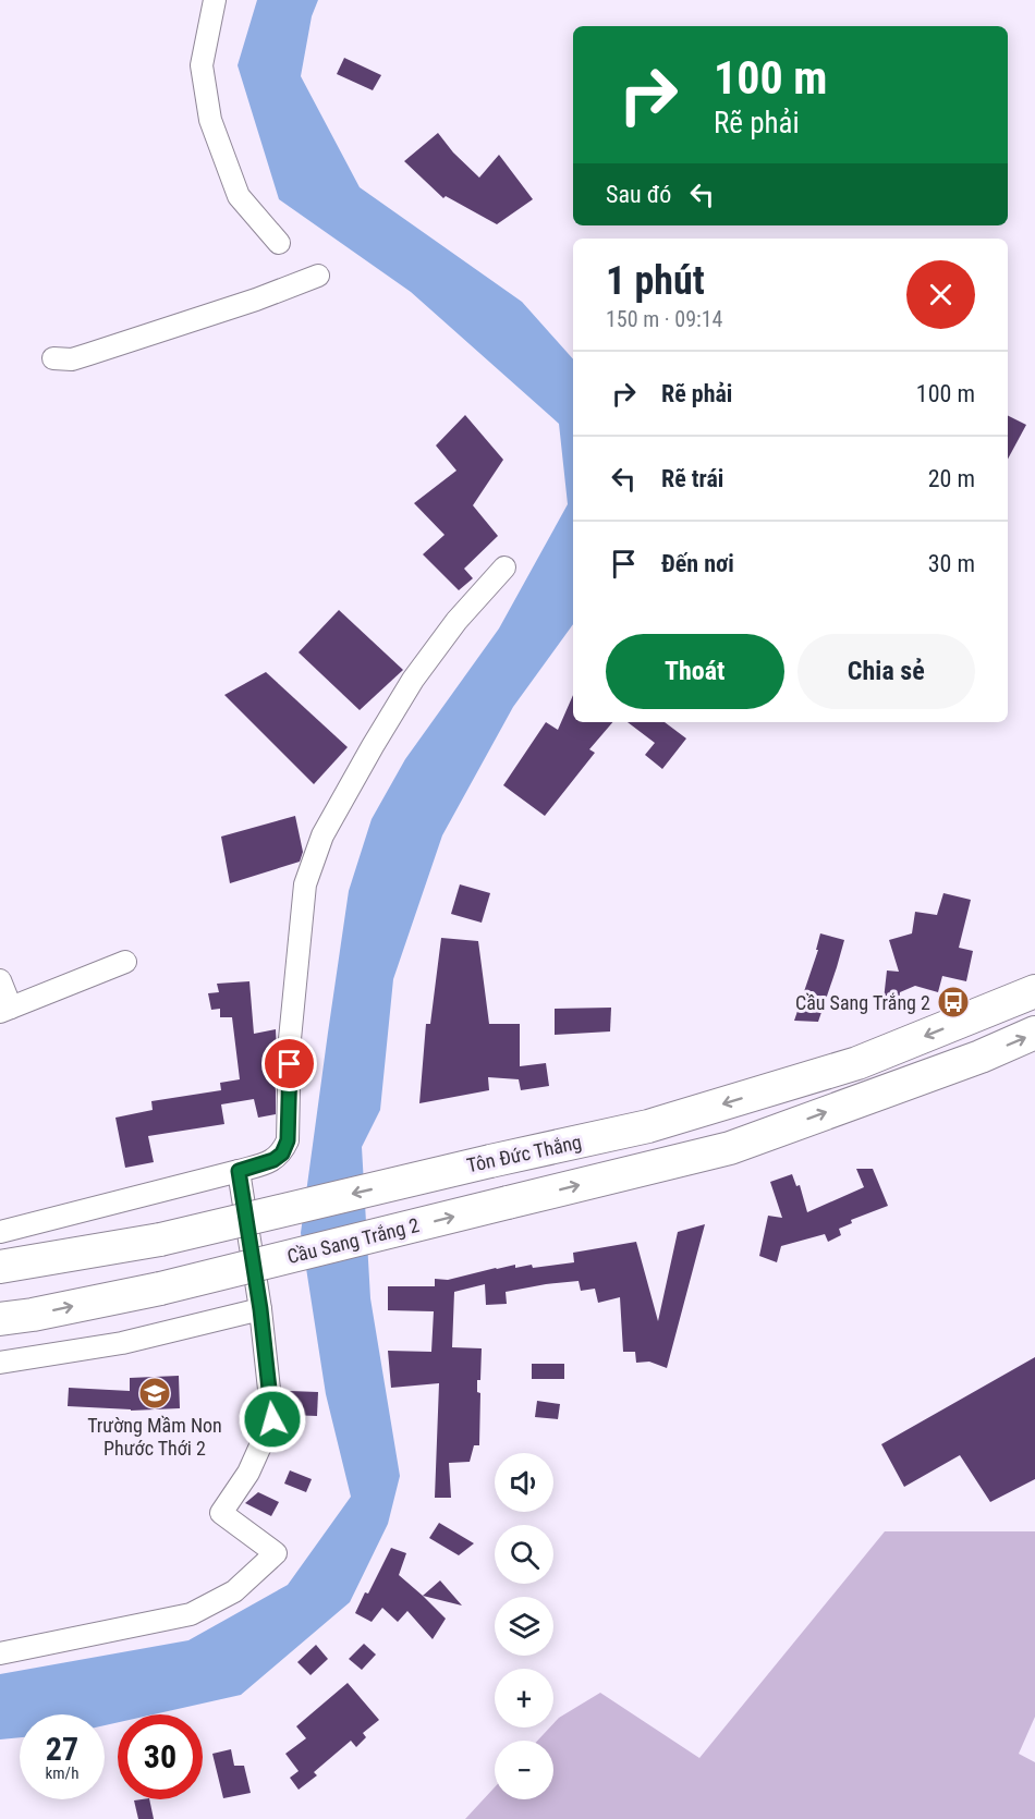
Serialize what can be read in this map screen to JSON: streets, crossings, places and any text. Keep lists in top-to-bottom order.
{
  "streets": {
    "highway": ["Tôn Đức Thắng", "Cầu Sang Trắng 2"]
  },
  "one_way": ["Tôn Đức Thắng", "Cầu Sang Trắng 2"],
  "places": {
    "bus stop": ["Cầu Sang Trắng 2"],
    "school or university": ["Trường Mầm Non Phước Thới 2"]
  },
  "page": {
    "turn": ["100 m", "Rẽ phải"],
    "then": "Sau đó",
    "heading": ["1 phút", "150 m · 09:14"],
    "list": [
      {
        "name": "Rẽ phải",
        "value": "100 m"
      },
      {
        "name": "Rẽ trái",
        "value": "20 m"
      },
      {
        "name": "Đến nơi",
        "value": "30 m"
      }
    ],
    "buttons": ["Thoát", "Chia sẻ"],
    "map_buttons": ["+", "−"],
    "speed": "27 km/h",
    "limit": "30"
  }
}
